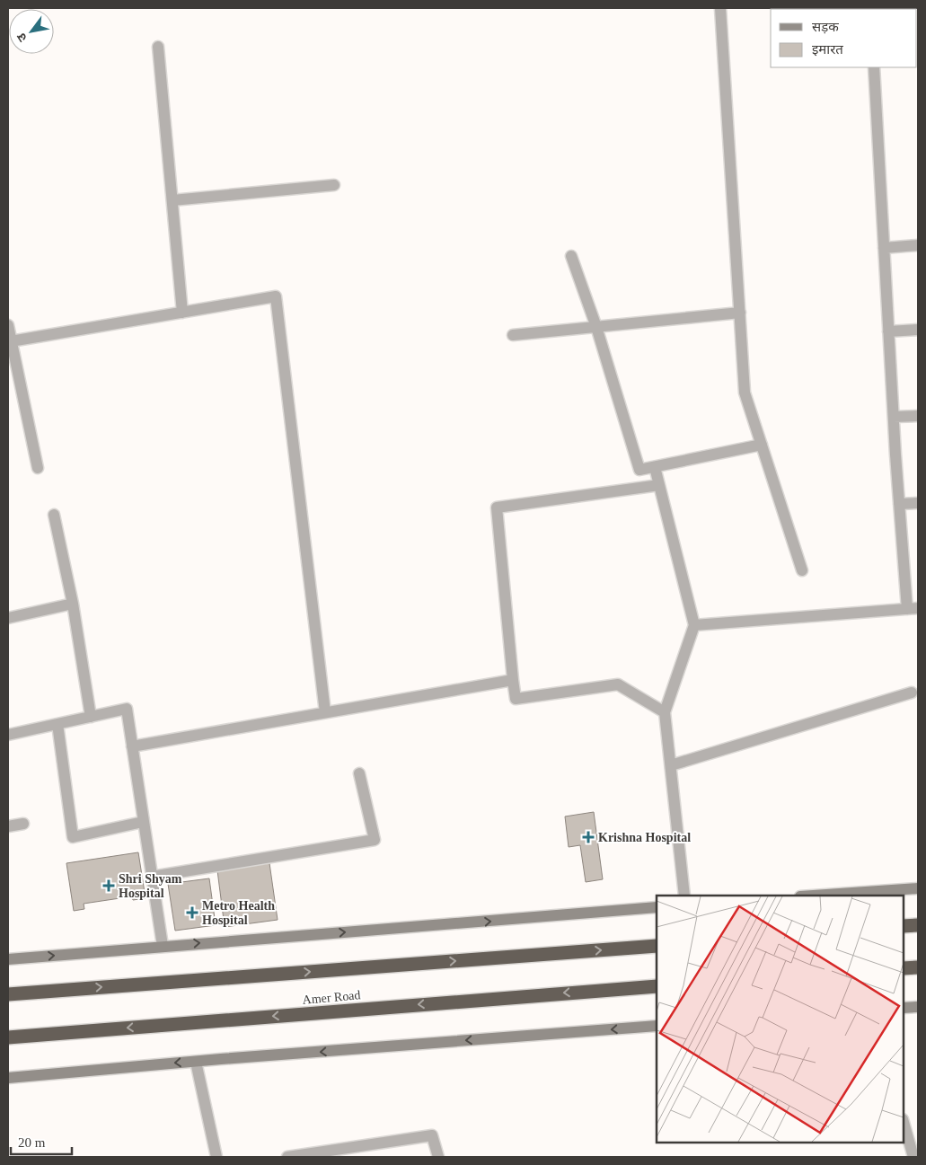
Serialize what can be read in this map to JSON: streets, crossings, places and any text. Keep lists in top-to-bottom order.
{
  "streets": {
    "highway": ["Amer Road"]
  },
  "places": {
    "health": ["Krishna Hospital", "Shri Shyam Hospital", "Metro Health Hospital"]
  },
  "legend": ["सड़क", "इमारत"],
  "scale_bar": "20 m",
  "north": "bottom left"
}
